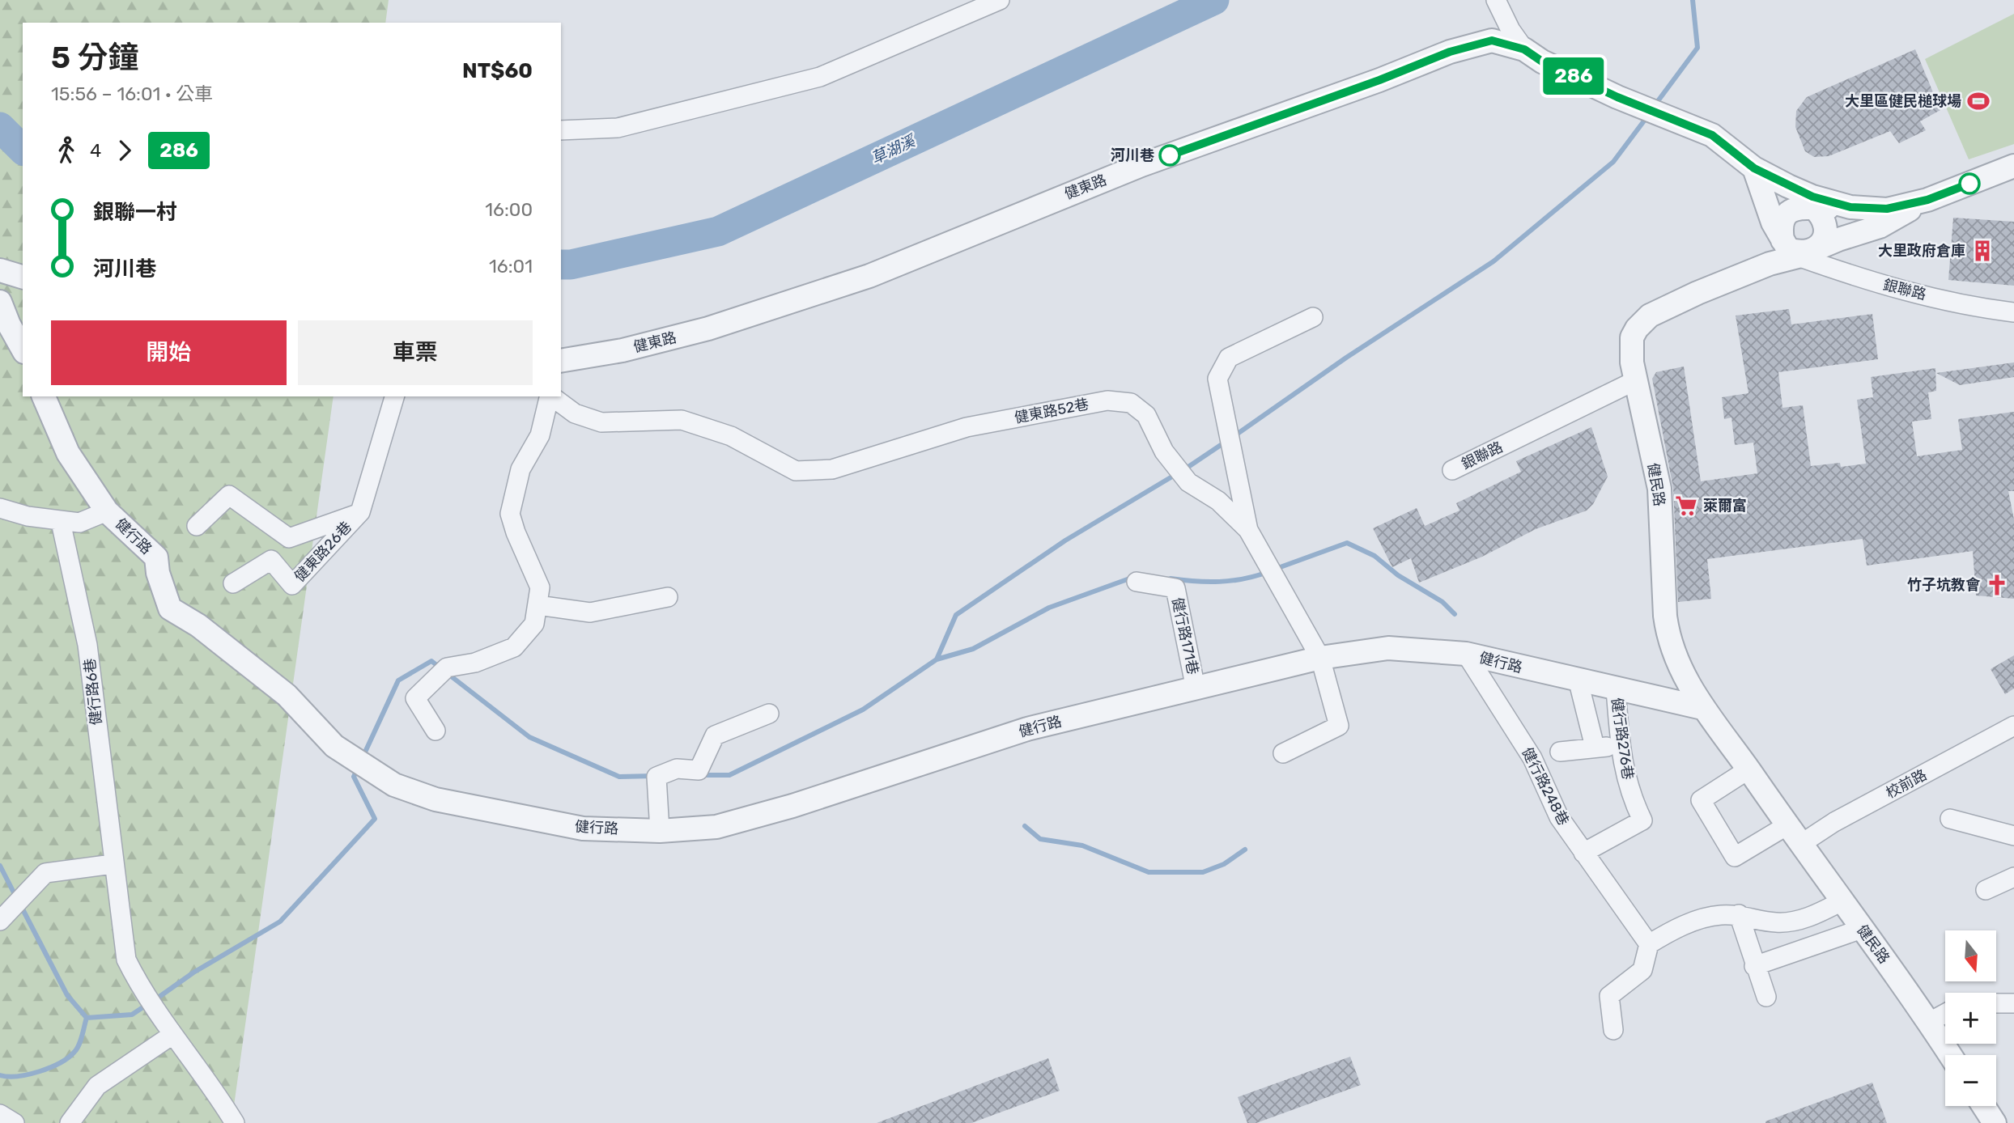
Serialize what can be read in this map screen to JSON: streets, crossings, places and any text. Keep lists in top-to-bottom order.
{
  "streets": {
    "street": [
      "健東路",
      "銀聯路",
      "健東路52巷",
      "健民路",
      "健行路",
      "健東路26巷",
      "健行路171巷",
      "健行路6巷",
      "健行路276巷",
      "校前路",
      "健行路248巷"
    ]
  },
  "crossings": [
    ["健東路", "銀聯路"],
    ["健東路", "健民路"],
    ["銀聯路", "健民路"],
    ["健民路", "健行路"],
    ["健民路", "校前路"],
    ["健行路", "健行路171巷"],
    ["健行路", "健行路276巷"],
    ["健行路", "健行路248巷"],
    ["健行路276巷", "健行路248巷"]
  ],
  "water": ["草湖溪"],
  "places": {
    "sports": ["大里區健民槌球場"],
    "other": ["河川巷"],
    "building": ["大里政府倉庫"],
    "supermarket": ["萊爾富"],
    "church": ["竹子坑教會"]
  },
  "lines": ["bus line 286"],
  "north": "bottom",
  "page": {
    "on_map": "286",
    "heading": ["5 分鐘", "15:56 – 16:01 · 公車", "NT$60"],
    "legs": ["4", "286"],
    "list": [
      {
        "name": "銀聯一村",
        "value": "16:00"
      },
      {
        "name": "河川巷",
        "value": "16:01"
      }
    ],
    "buttons": ["開始", "車票"],
    "map_buttons": ["+", "−"]
  }
}
